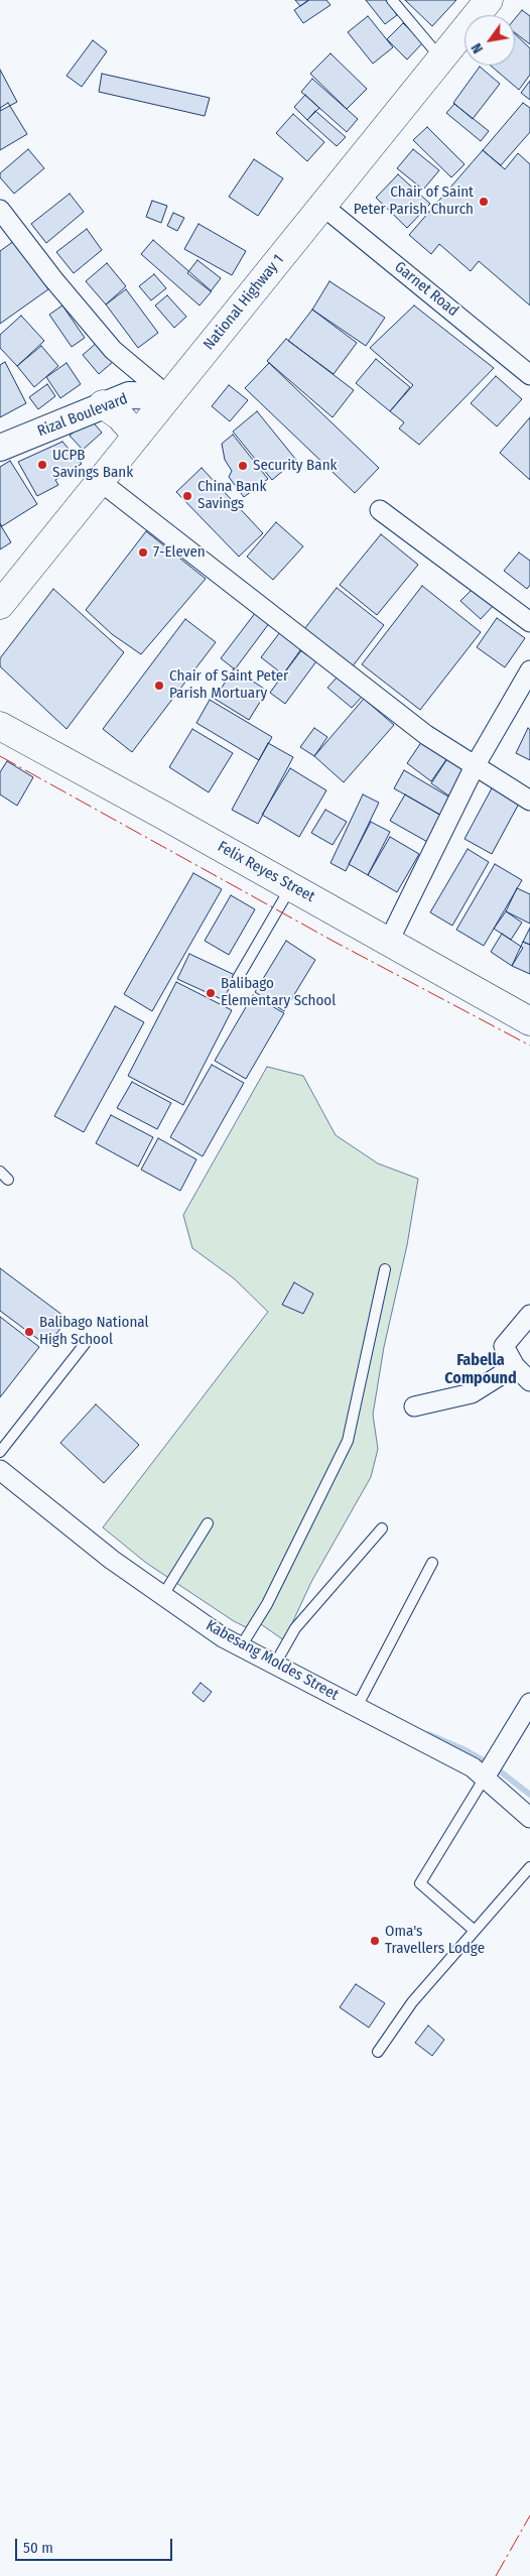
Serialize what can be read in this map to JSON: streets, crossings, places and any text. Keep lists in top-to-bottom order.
{
  "streets": {
    "main road": ["National Highway 1", "Rizal Boulevard", "Felix Reyes Street"],
    "street": ["Garnet Road", "Kabesang Moldes Street"]
  },
  "crossings": [
    ["Garnet Road", "National Highway 1"],
    ["National Highway 1", "Rizal Boulevard"]
  ],
  "districts": ["Fabella Compound"],
  "places": [
    "Chair of Saint Peter Parish Church",
    "UCPB Savings Bank",
    "Security Bank",
    "China Bank Savings",
    "7-Eleven",
    "Chair of Saint Peter Parish Mortuary",
    "Balibago Elementary School",
    "Balibago National High School",
    "Oma's Travellers Lodge"
  ],
  "scale_bar": "50 m",
  "north": "bottom left"
}
